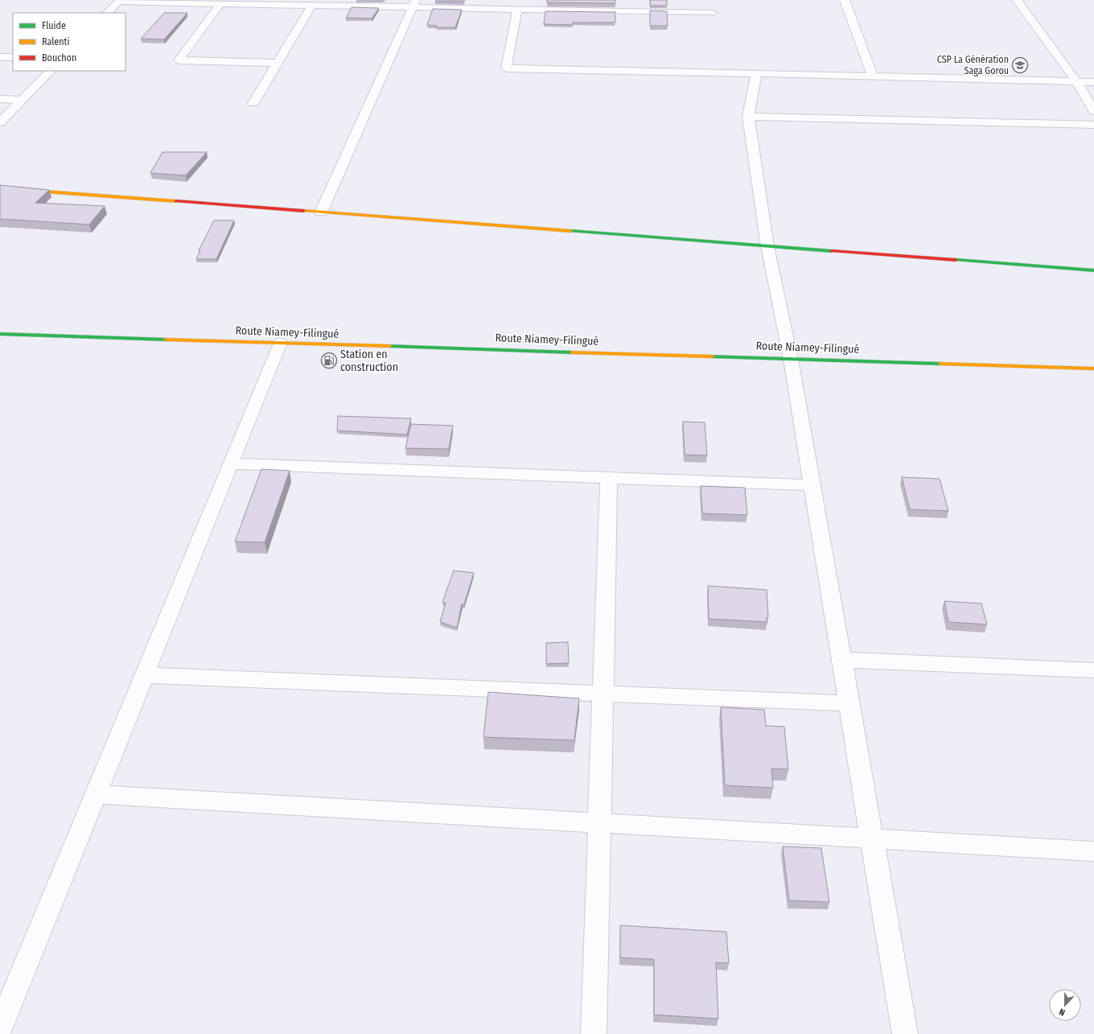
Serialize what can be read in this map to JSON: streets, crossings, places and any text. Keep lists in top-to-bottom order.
{
  "streets": {
    "street": ["Route Niamey-Filingué"]
  },
  "places": {
    "school or university": ["CSP La Génération Saga Gorou"],
    "fuel station": ["Station en construction"]
  },
  "legend": ["Fluide", "Ralenti", "Bouchon"],
  "north": "bottom"
}
